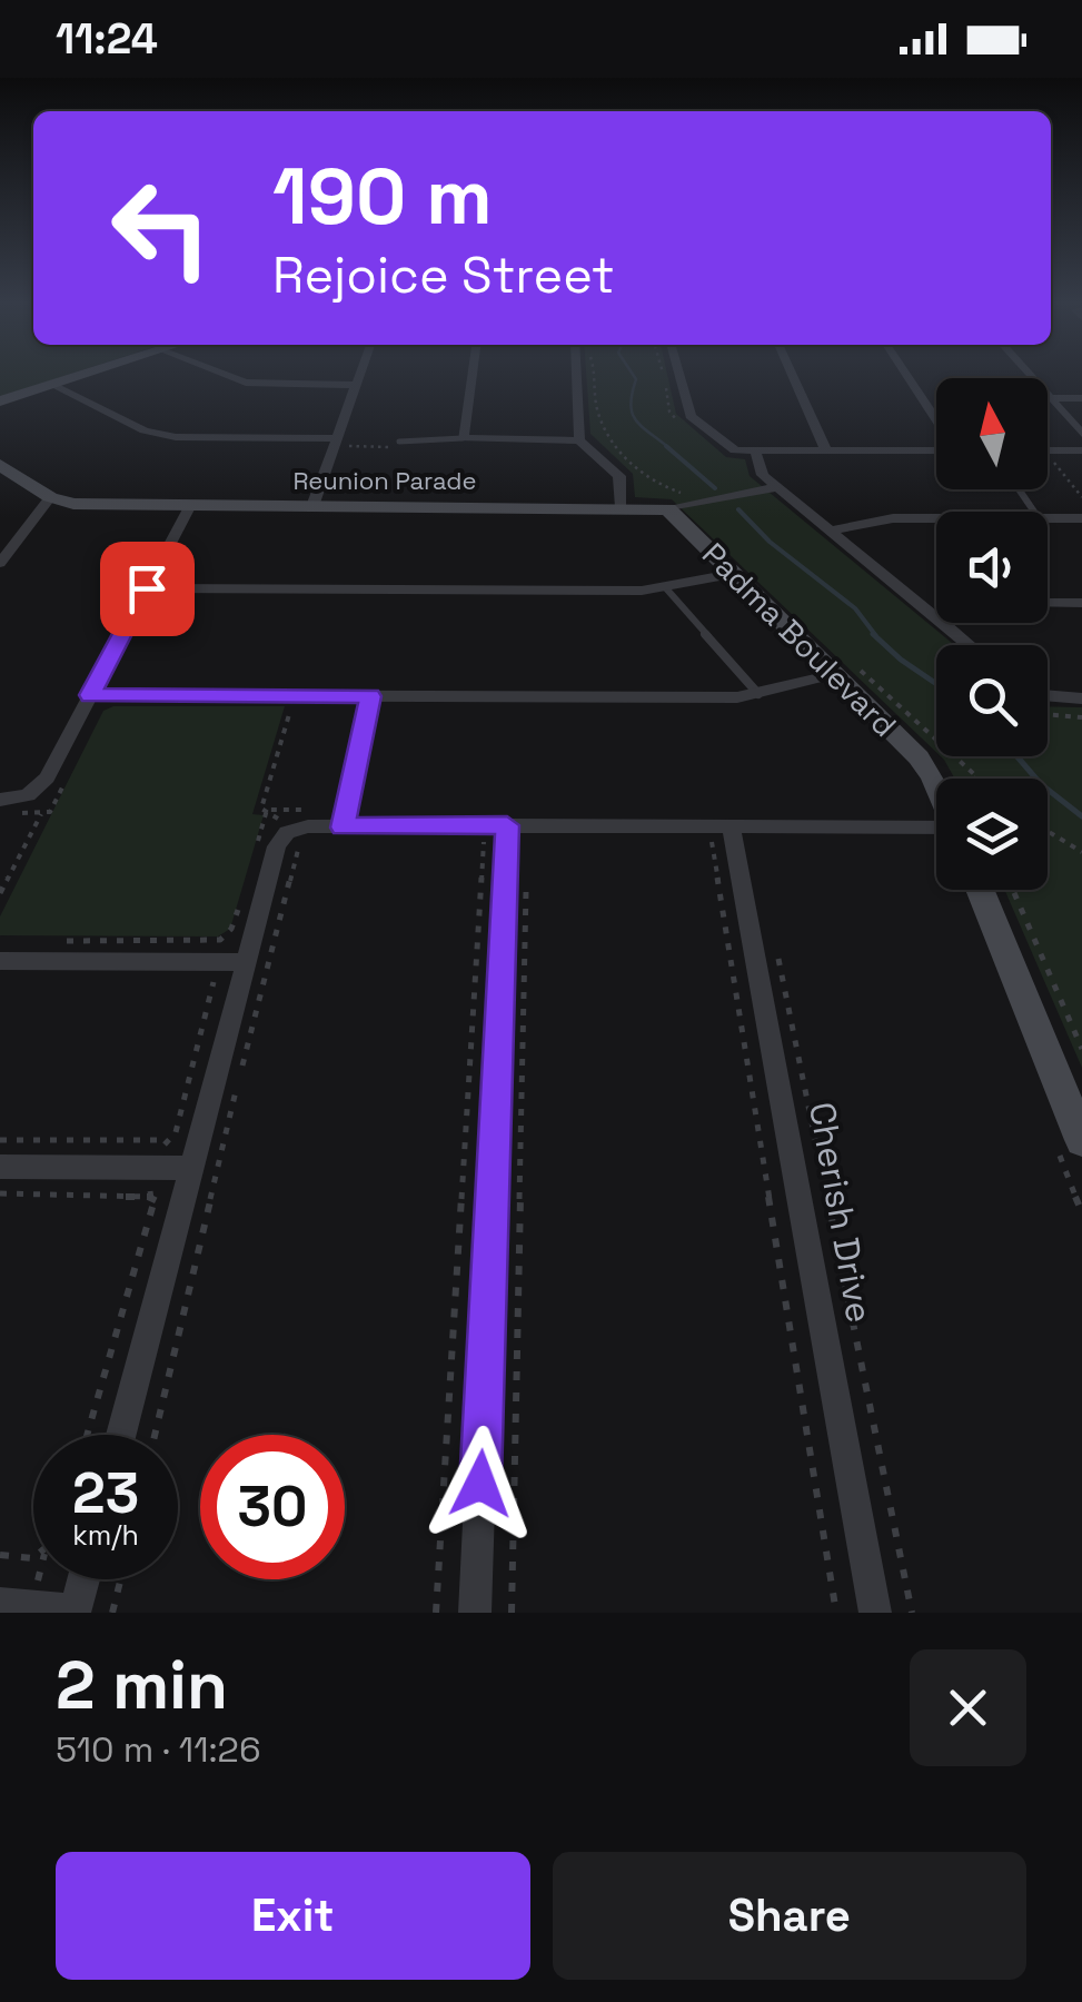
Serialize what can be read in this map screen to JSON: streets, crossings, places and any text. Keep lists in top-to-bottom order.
{
  "streets": {
    "street": ["Reunion Parade", "Padma Boulevard", "Cherish Drive"]
  },
  "crossings": [
    ["Reunion Parade", "Padma Boulevard"]
  ],
  "north": "top",
  "page": {
    "status": "11:24",
    "turn": ["190 m", "Rejoice Street"],
    "speed": "23 km/h",
    "limit": "30",
    "heading": ["2 min", "510 m · 11:26"],
    "buttons": ["Exit", "Share"]
  }
}
